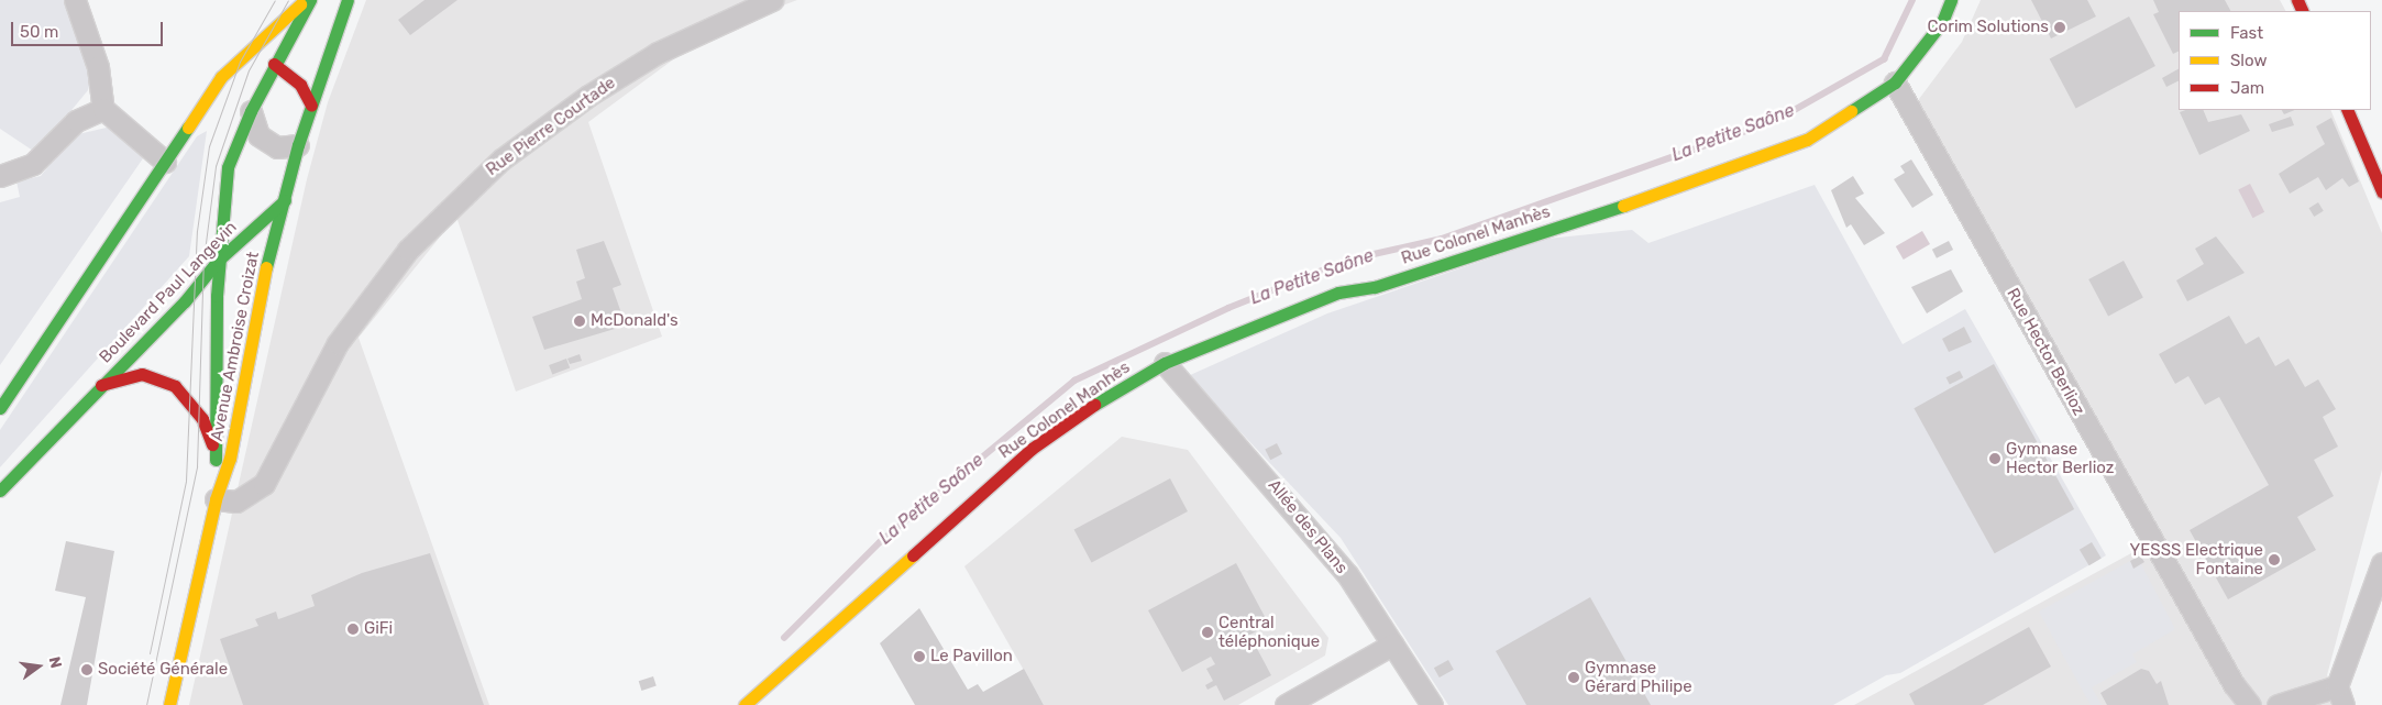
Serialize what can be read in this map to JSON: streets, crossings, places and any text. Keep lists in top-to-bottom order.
{
  "streets": {
    "street": [
      "Rue Pierre Courtade",
      "Rue Colonel Manhès",
      "Boulevard Paul Langevin",
      "Avenue Ambroise Croizat",
      "Rue Hector Berlioz",
      "Allée des Plans"
    ]
  },
  "crossings": [
    ["Rue Pierre Courtade", "Avenue Ambroise Croizat"],
    ["Rue Colonel Manhès", "Rue Hector Berlioz"],
    ["Rue Colonel Manhès", "Allée des Plans"],
    ["Boulevard Paul Langevin", "Avenue Ambroise Croizat"]
  ],
  "water": ["La Petite Saône"],
  "places": [
    "Corim Solutions",
    "McDonald's",
    "Gymnase Hector Berlioz",
    "YESSS Electrique Fontaine",
    "GiFi",
    "Central téléphonique",
    "Le Pavillon",
    "Société Générale",
    "Gymnase Gérard Philipe"
  ],
  "legend": ["Fast", "Slow", "Jam"],
  "scale_bar": "50 m",
  "north": "right"
}
